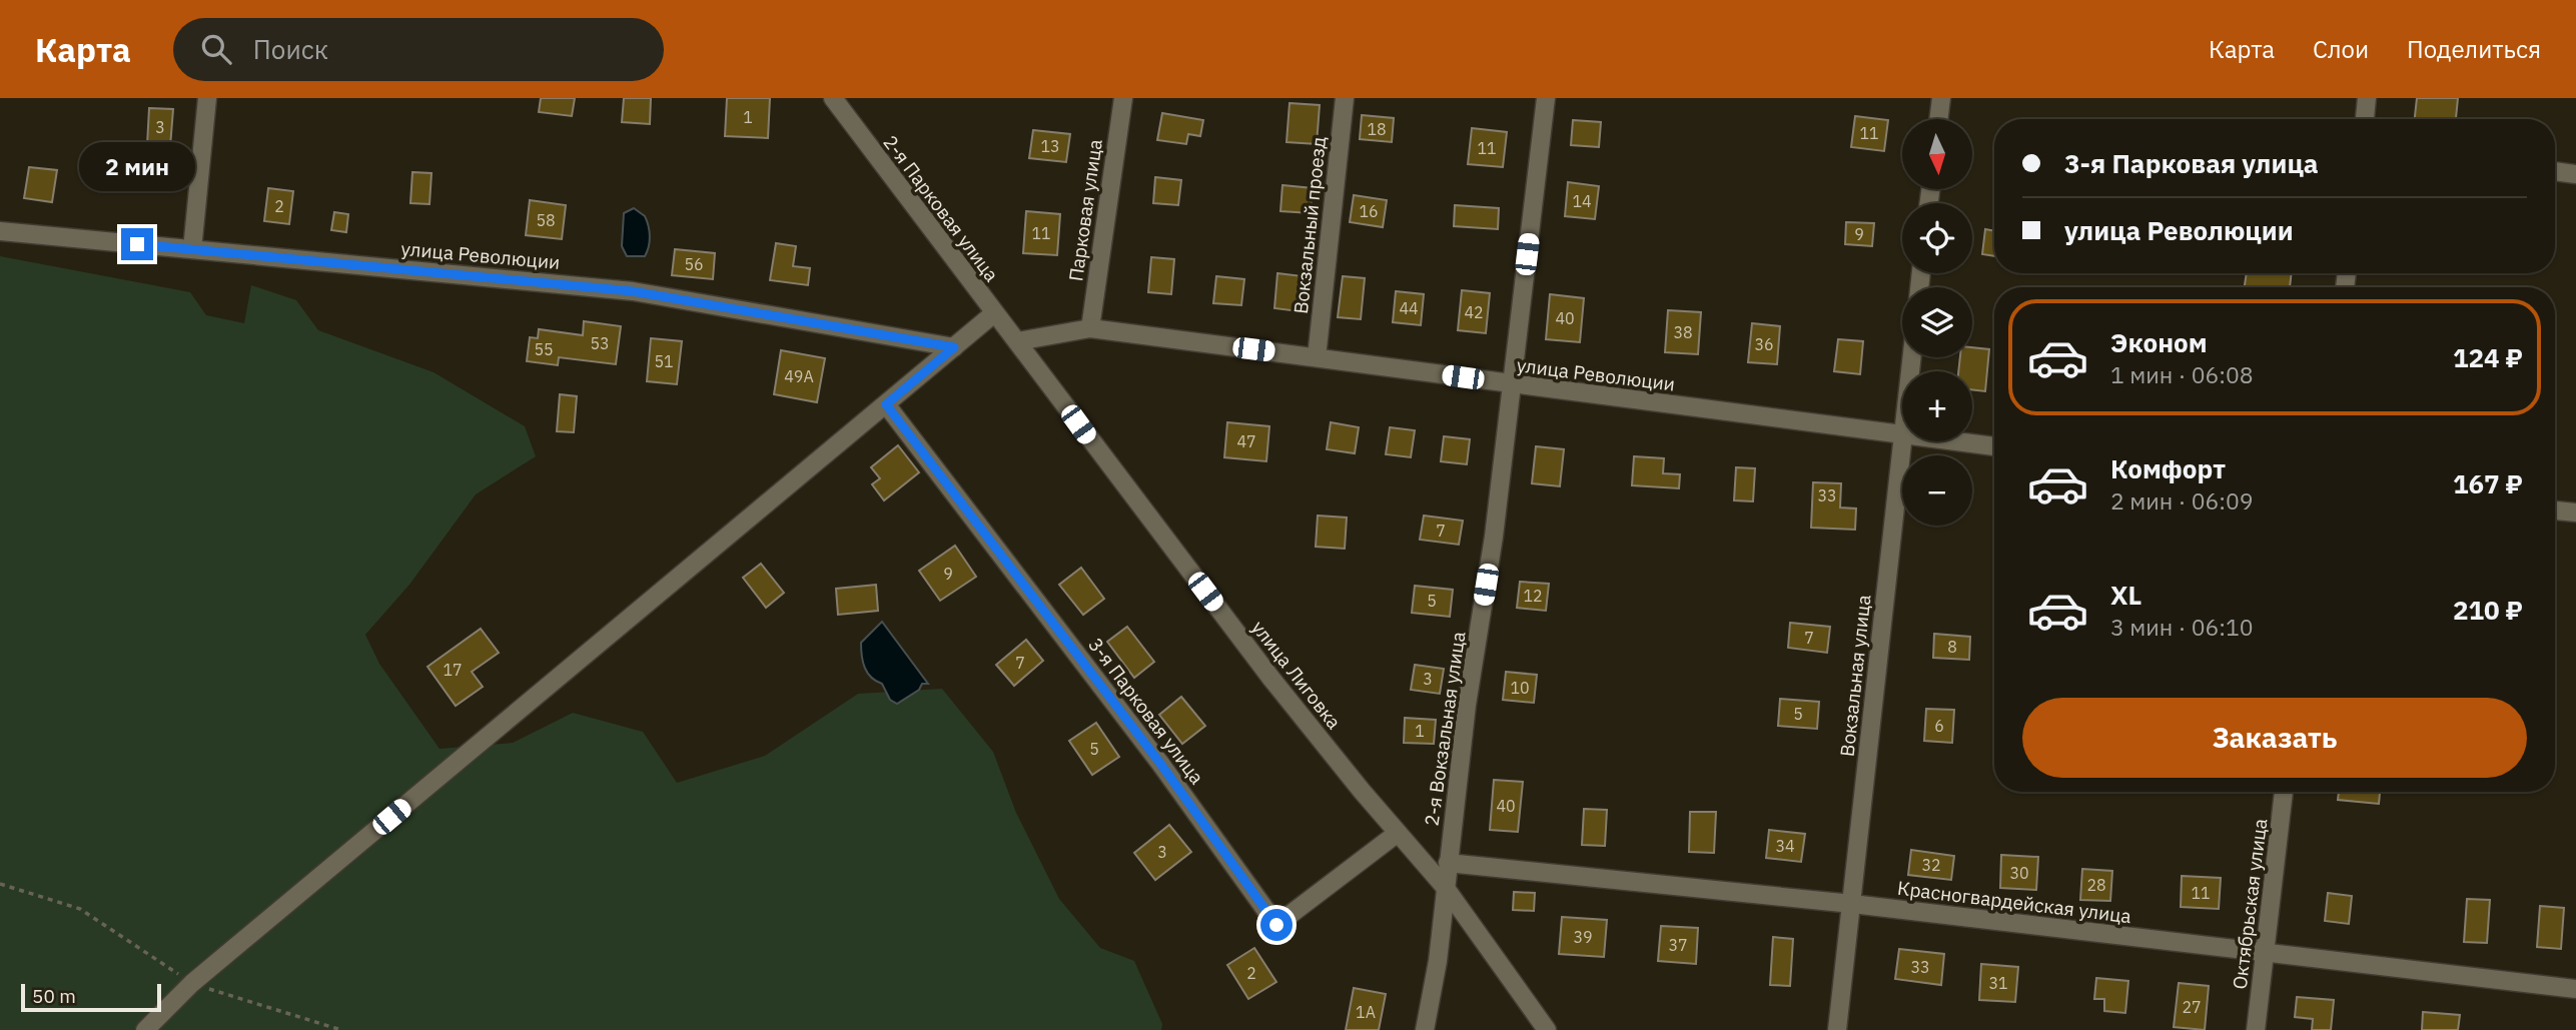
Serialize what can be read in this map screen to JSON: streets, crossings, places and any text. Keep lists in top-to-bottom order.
{
  "streets": {
    "street": [
      "2-я Парковая улица",
      "Парковая улица",
      "Вокзальный проезд",
      "улица Революции",
      "улица Лиговка",
      "Вокзальная улица",
      "3-я Парковая улица",
      "2-я Вокзальная улица",
      "Красногвардейская улица",
      "Октябрьская улица"
    ]
  },
  "crossings": [
    ["2-я Парковая улица", "улица Революции"],
    ["2-я Парковая улица", "улица Лиговка"],
    ["Парковая улица", "улица Революции"],
    ["Вокзальный проезд", "улица Революции"],
    ["улица Революции", "улица Лиговка"],
    ["улица Революции", "Вокзальная улица"],
    ["улица Революции", "2-я Вокзальная улица"],
    ["улица Лиговка", "3-я Парковая улица"],
    ["улица Лиговка", "2-я Вокзальная улица"],
    ["Вокзальная улица", "Красногвардейская улица"],
    ["2-я Вокзальная улица", "Красногвардейская улица"],
    ["Красногвардейская улица", "Октябрьская улица"]
  ],
  "house_numbers": [
    "1",
    "3",
    "18",
    "11",
    "13",
    "11",
    "14",
    "2",
    "16",
    "58",
    "11",
    "9",
    "56",
    "44",
    "42",
    "40",
    "38",
    "53",
    "36",
    "55",
    "51",
    "49А",
    "47",
    "33",
    "7",
    "9",
    "12",
    "5",
    "7",
    "8",
    "7",
    "17",
    "3",
    "10",
    "5",
    "6",
    "1",
    "5",
    "40",
    "34",
    "3",
    "32",
    "30",
    "28",
    "11",
    "39",
    "37",
    "33",
    "2",
    "31",
    "27",
    "1А"
  ],
  "scale_bar": "50 m",
  "north": "bottom",
  "page": {
    "header": "Карта",
    "search": "Поиск",
    "nav": ["Карта", "Слои", "Поделиться"],
    "map_buttons": ["+", "−"],
    "banner": ["3-я Парковая улица", "улица Революции"],
    "bubble": "2 мин",
    "list": [
      {
        "name": "Эконом",
        "note": "1 мин · 06:08",
        "value": "124 ₽"
      },
      {
        "name": "Комфорт",
        "note": "2 мин · 06:09",
        "value": "167 ₽"
      },
      {
        "name": "XL",
        "note": "3 мин · 06:10",
        "value": "210 ₽"
      }
    ],
    "buttons": "Заказать",
    "scale": "50 m"
  }
}
